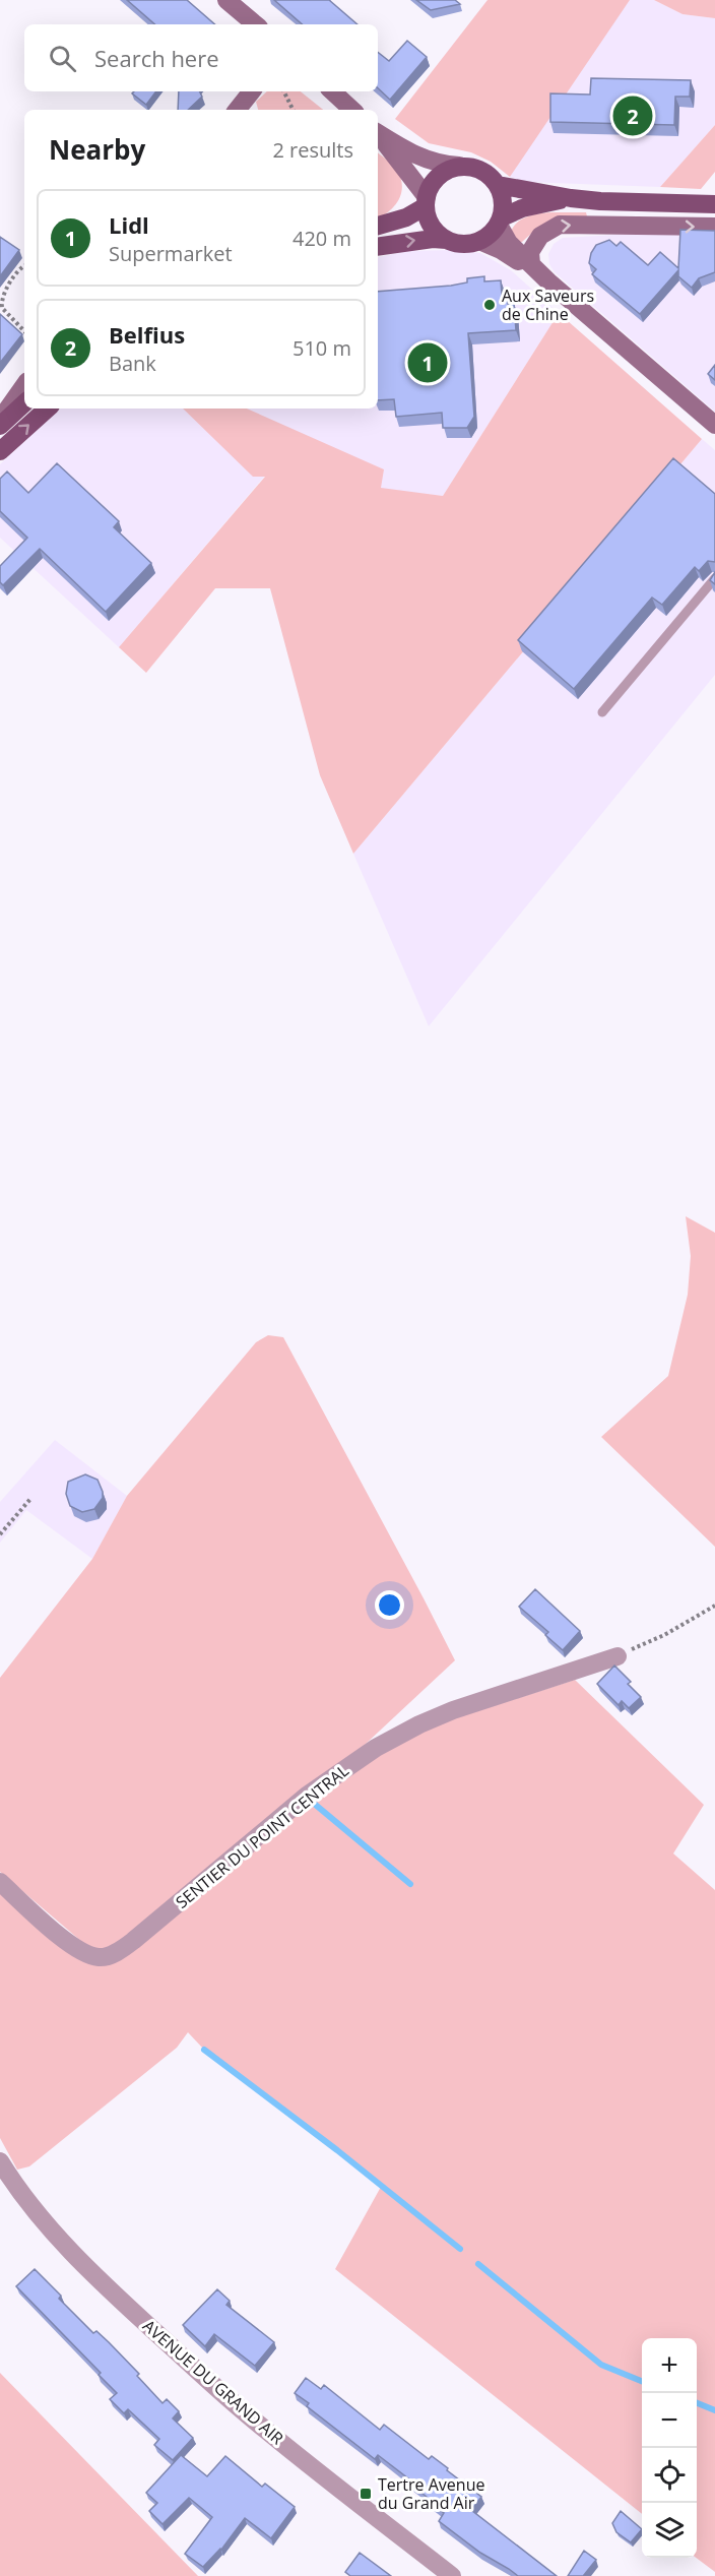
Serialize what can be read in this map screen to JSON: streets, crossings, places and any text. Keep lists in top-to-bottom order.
{
  "streets": {
    "street": ["SENTIER DU POINT CENTRAL", "AVENUE DU GRAND AIR"]
  },
  "places": {
    "other": ["Aux Saveurs de Chine"],
    "transit": ["Tertre Avenue du Grand Air"]
  },
  "page": {
    "search": "Search here",
    "pins": ["2", "1"],
    "heading": ["Nearby", "2 results"],
    "list": [
      {
        "mark": "1",
        "name": "Lidl",
        "note": "Supermarket",
        "value": "420 m"
      },
      {
        "mark": "2",
        "name": "Belfius",
        "note": "Bank",
        "value": "510 m"
      }
    ],
    "map_buttons": ["+", "−"]
  }
}
